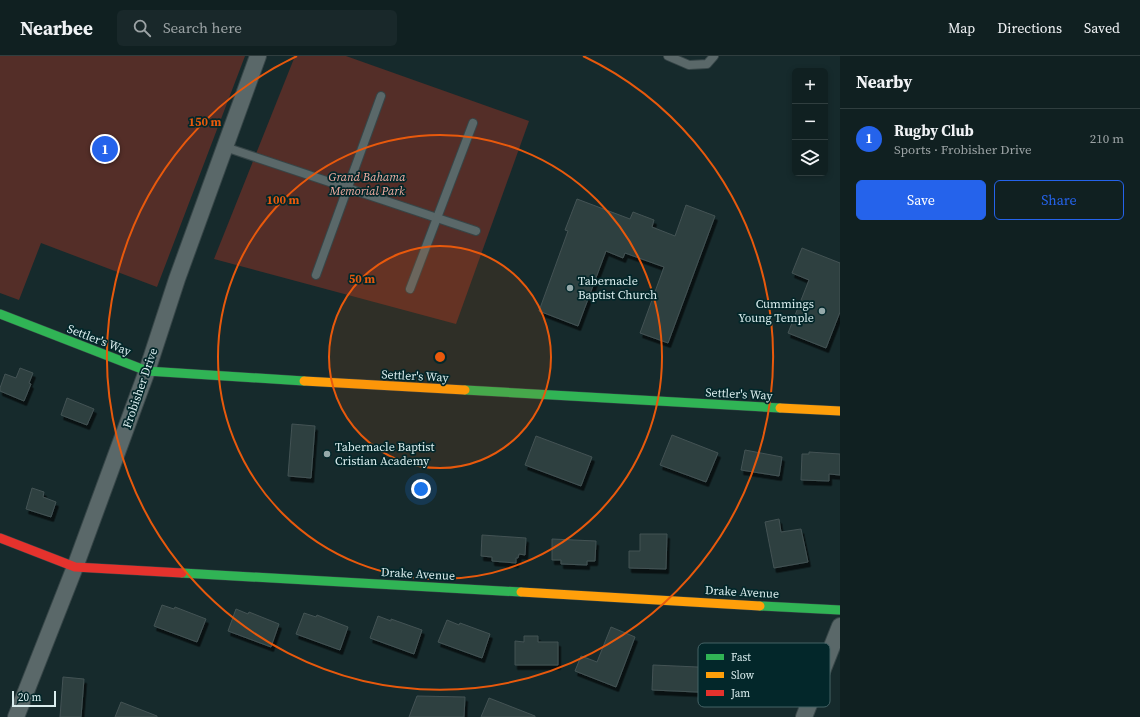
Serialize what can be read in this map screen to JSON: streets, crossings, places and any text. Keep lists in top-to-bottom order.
{
  "streets": {
    "main road": ["Settler's Way", "Drake Avenue"],
    "street": ["Frobisher Drive"]
  },
  "crossings": [
    ["Settler's Way", "Frobisher Drive"],
    ["Frobisher Drive", "Drake Avenue"]
  ],
  "parks": ["Grand Bahama Memorial Park"],
  "places": ["Tabernacle Baptist Church", "Cummings Young Temple", "Tabernacle Baptist Cristian Academy"],
  "legend": ["Fast", "Slow", "Jam"],
  "scale_bar": "20 m",
  "page": {
    "header": "Nearbee",
    "search": "Search here",
    "nav": ["Map", "Directions", "Saved"],
    "heading": "Nearby",
    "map_buttons": ["+", "−"],
    "list": [
      {
        "mark": "1",
        "name": "Rugby Club",
        "note": "Sports · Frobisher Drive",
        "value": "210 m"
      }
    ],
    "pins": "1",
    "buttons": ["Save", "Share"],
    "scale": "20 m"
  },
  "rings": ["150 m", "100 m", "50 m"]
}
